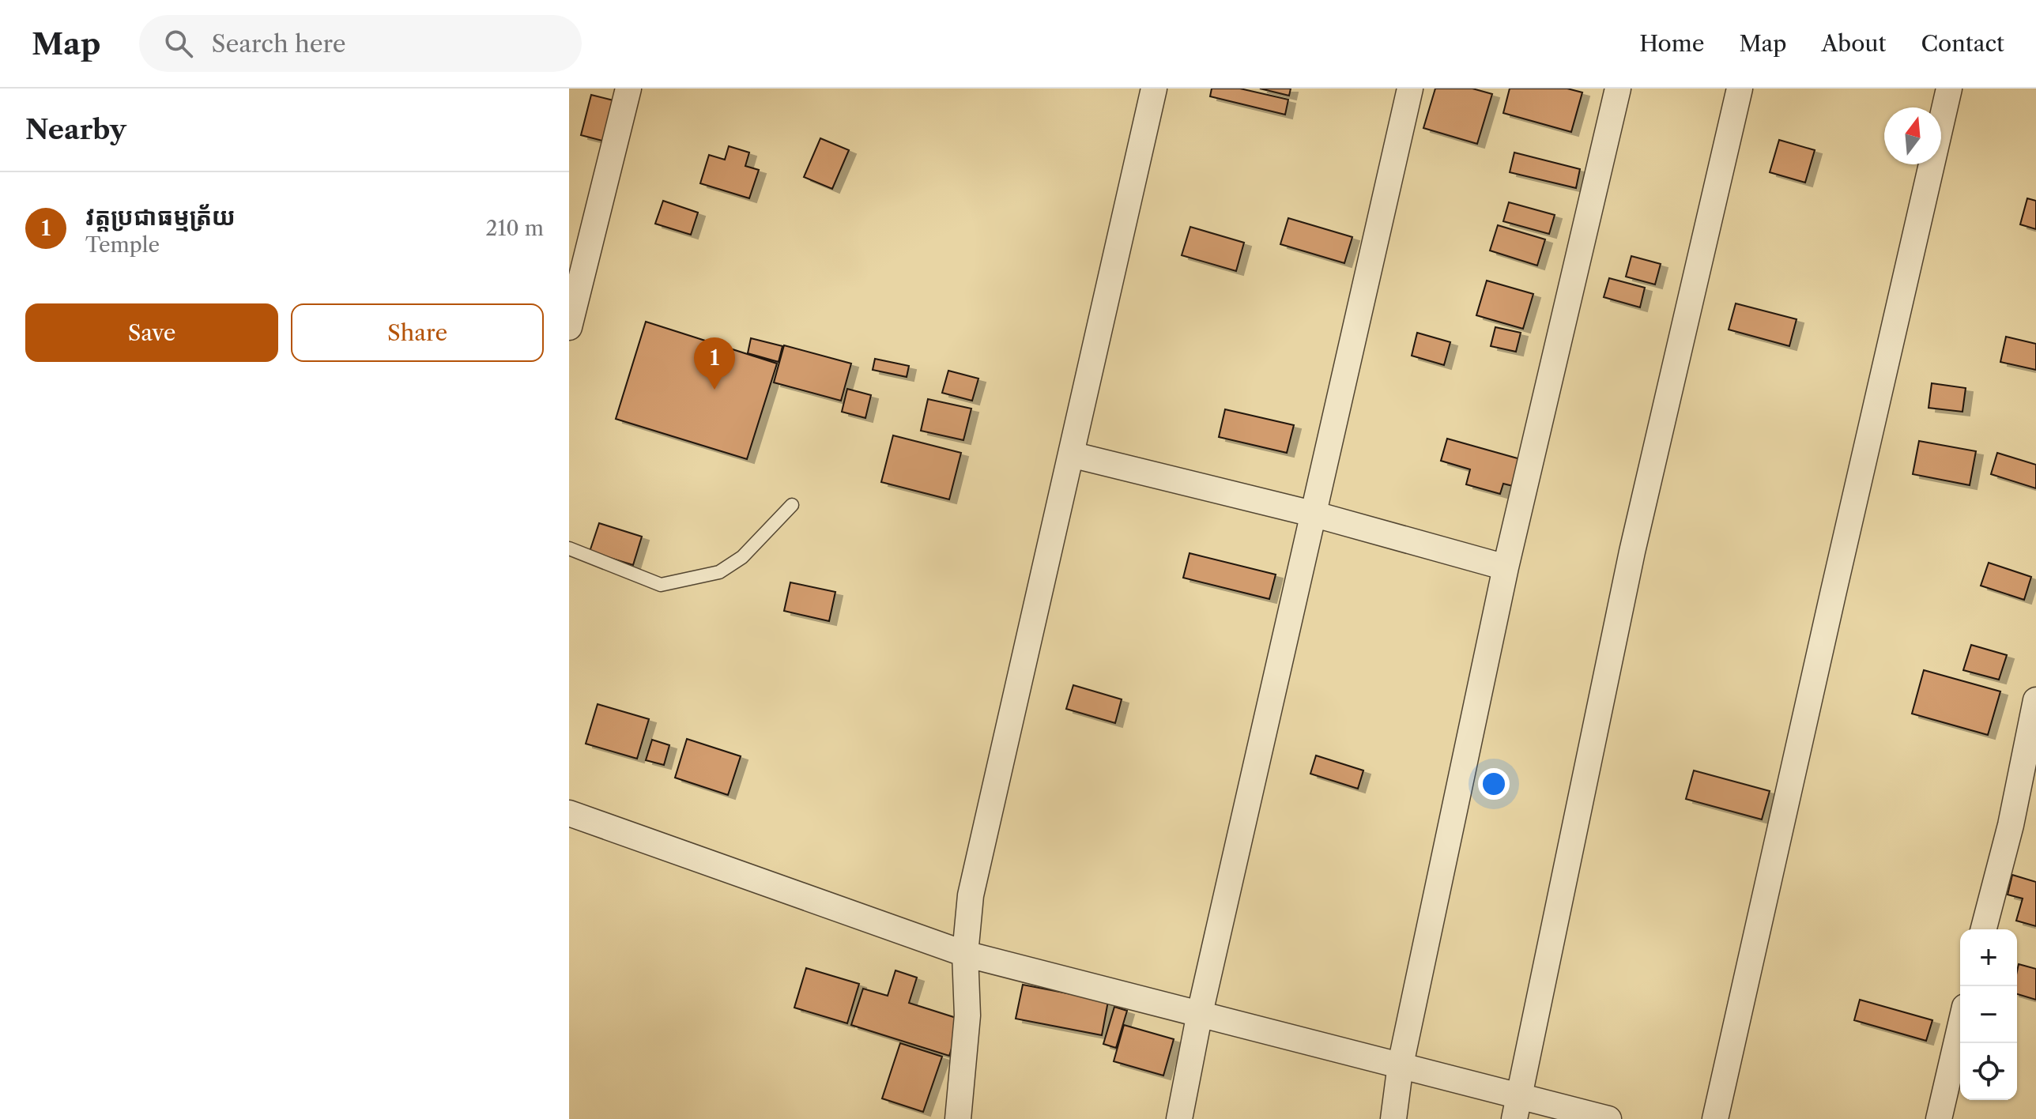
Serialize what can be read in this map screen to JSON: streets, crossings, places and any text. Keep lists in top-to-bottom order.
{
  "north": "top",
  "page": {
    "header": "Map",
    "search": "Search here",
    "nav": [
      "Home",
      "Map",
      "About",
      "Contact"
    ],
    "heading": "Nearby",
    "list": [
      {
        "mark": "1",
        "name": "វត្តប្រជាធម្មត្រ័យ",
        "note": "Temple",
        "value": "210 m"
      }
    ],
    "buttons": ["Save", "Share"],
    "pins": "1",
    "map_buttons": ["+", "−"]
  }
}
